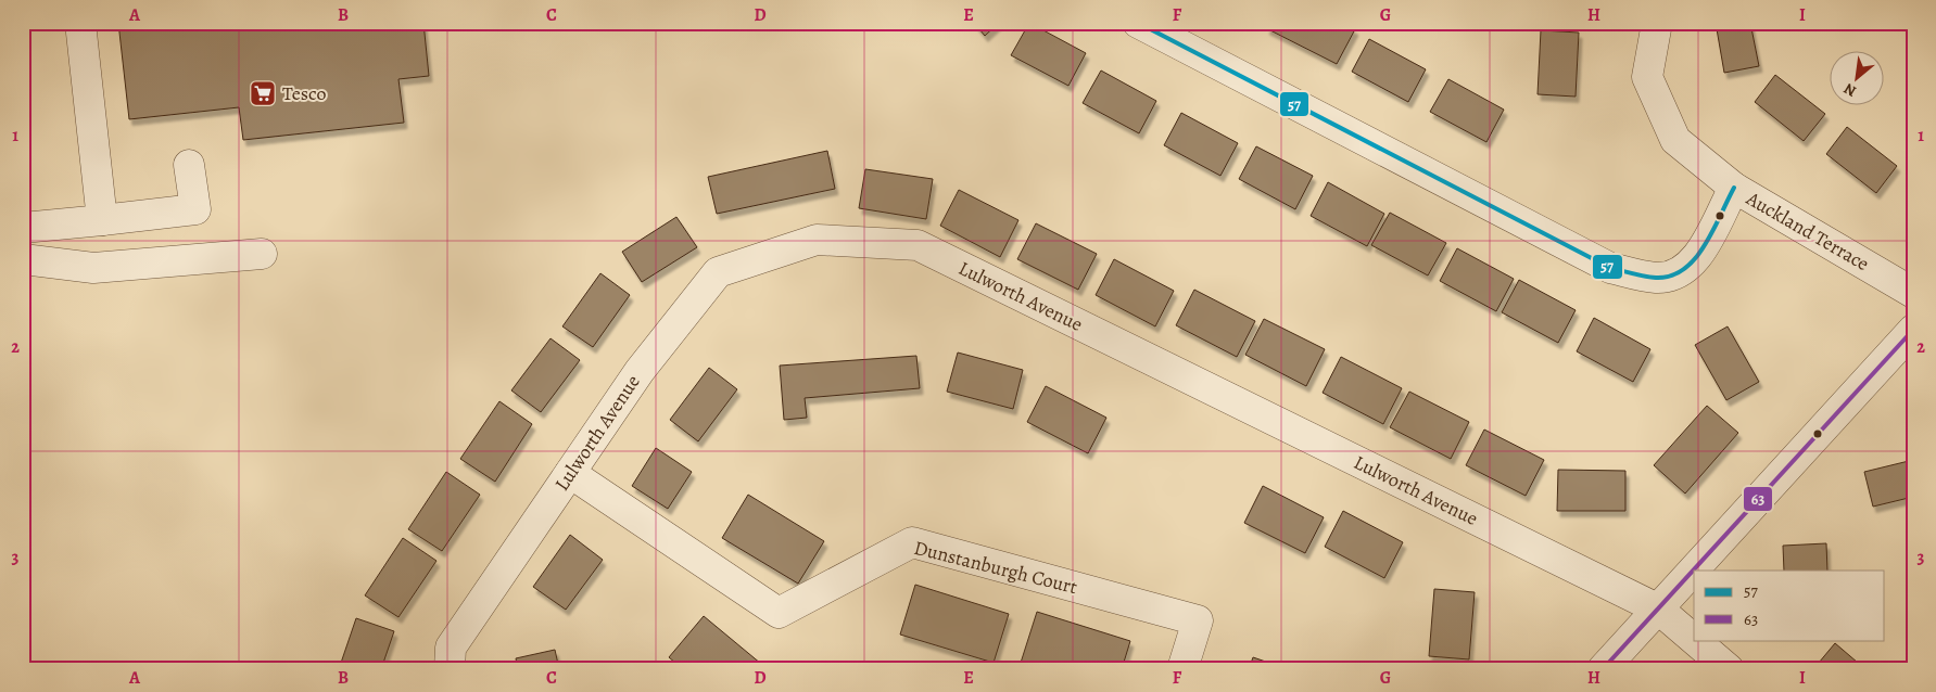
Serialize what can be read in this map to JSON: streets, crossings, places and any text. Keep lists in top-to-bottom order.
{
  "streets": {
    "street": ["Auckland Terrace", "Lulworth Avenue", "Dunstanburgh Court"]
  },
  "crossings": [
    ["Lulworth Avenue", "Dunstanburgh Court"]
  ],
  "places": {
    "supermarket": ["Tesco"]
  },
  "lines": ["transit line 57", "transit line 63"],
  "legend": ["57", "63"],
  "north": "bottom left",
  "grid": {
    "columns": [
      "A",
      "B",
      "C",
      "D",
      "E",
      "F",
      "G",
      "H",
      "I"
    ],
    "rows": ["1", "2", "3"]
  }
}
